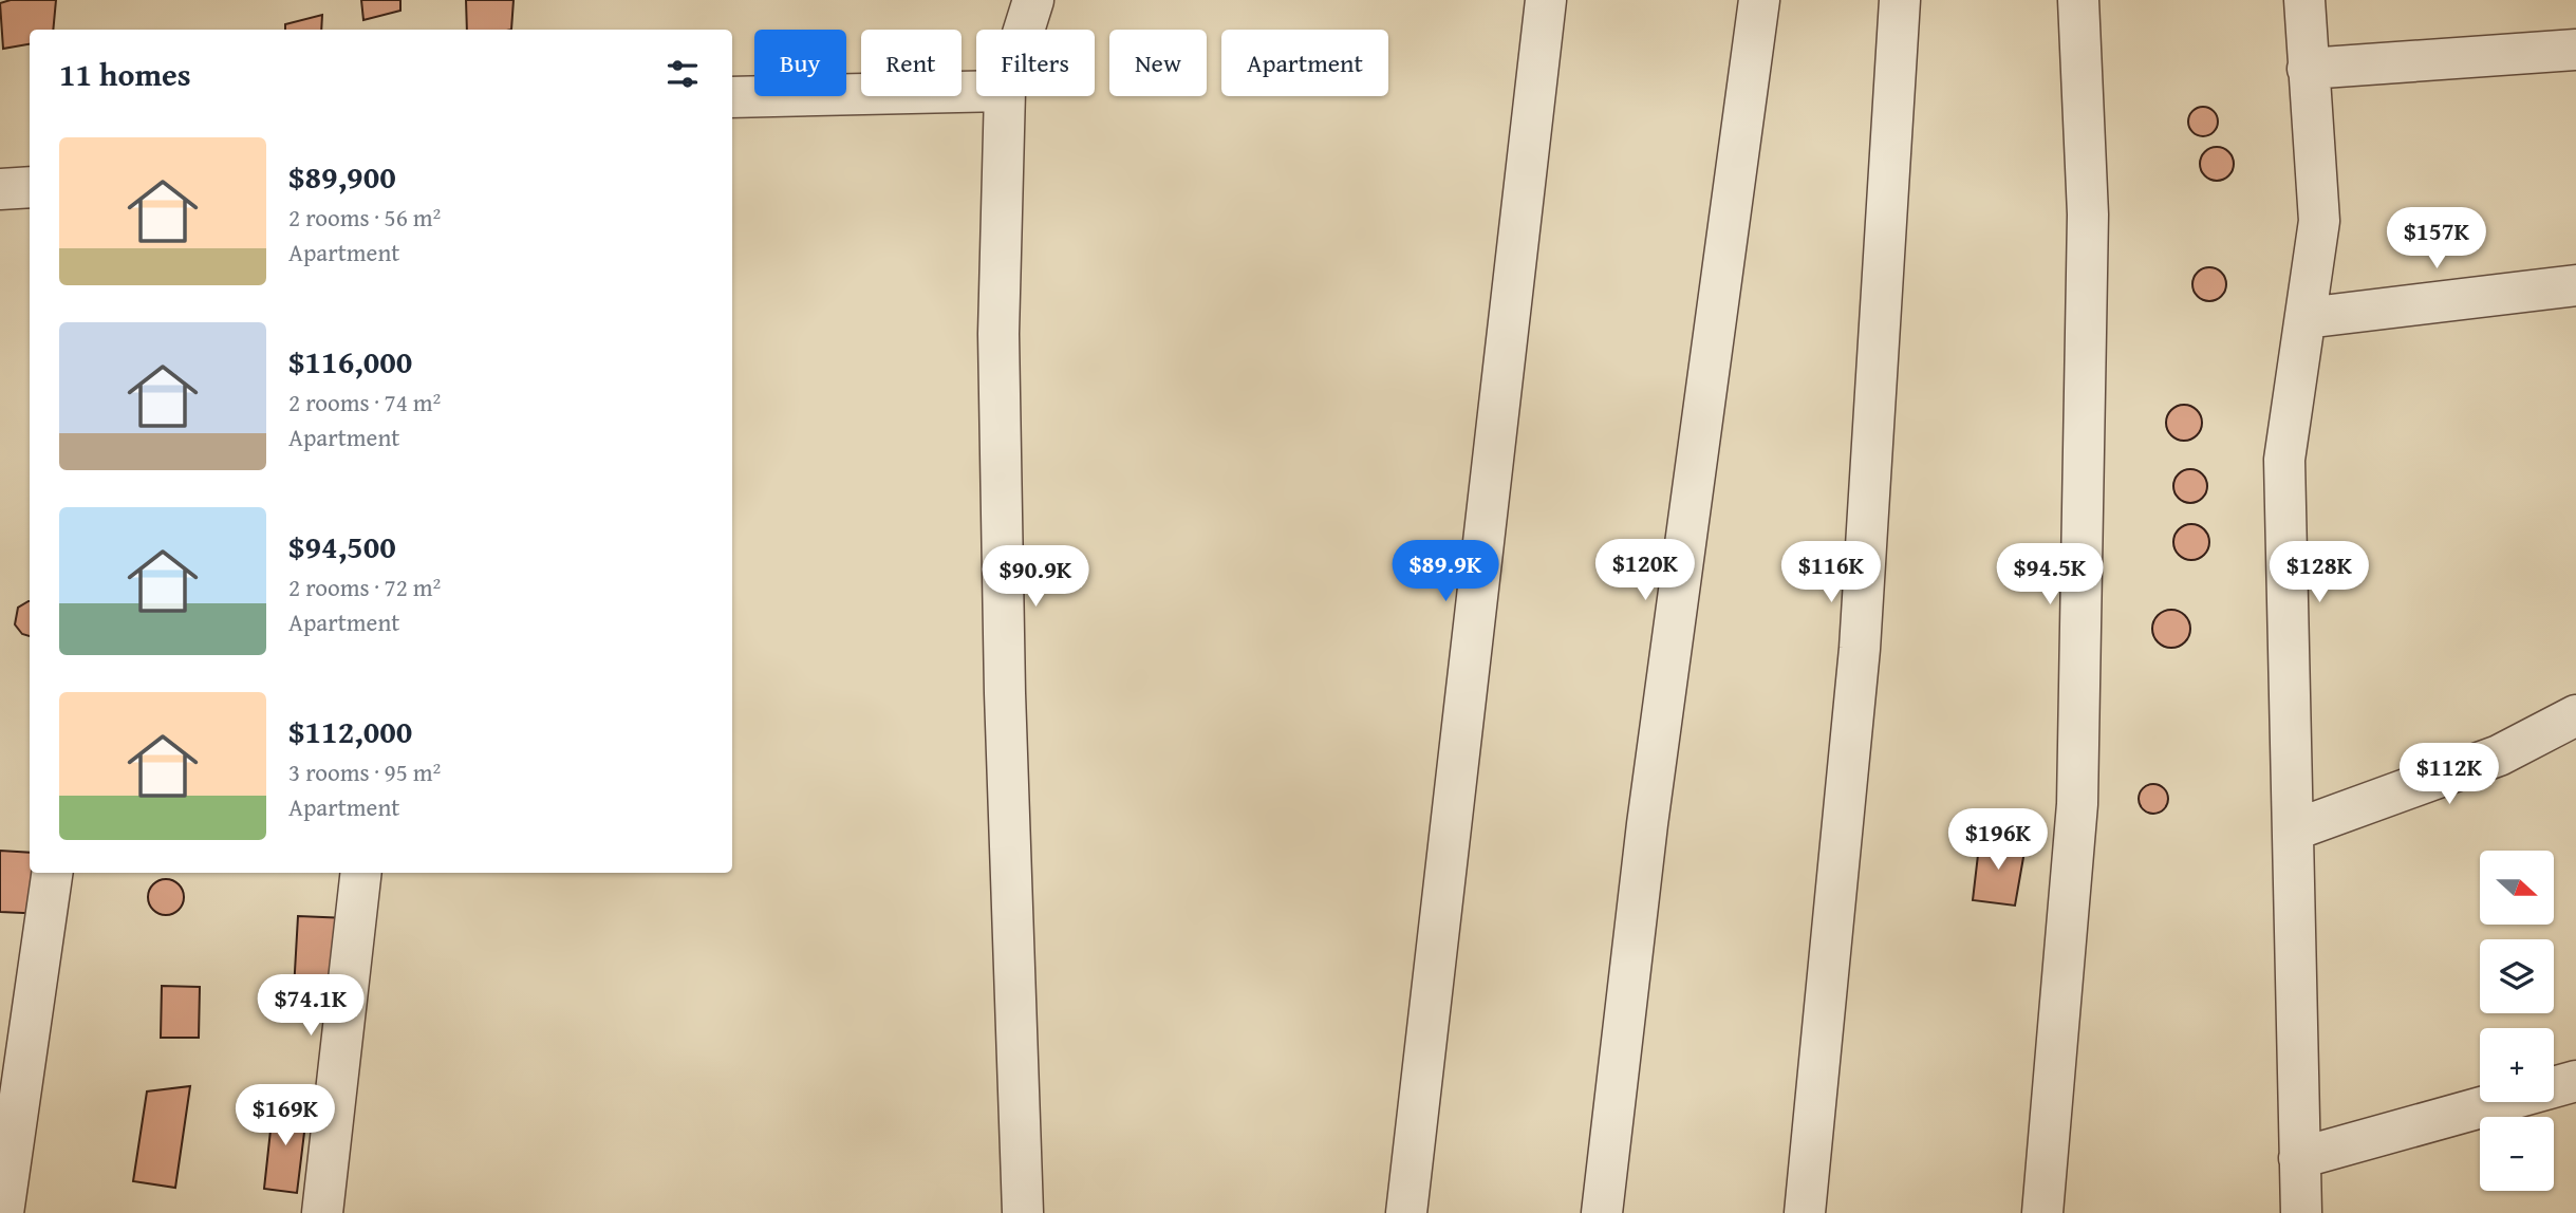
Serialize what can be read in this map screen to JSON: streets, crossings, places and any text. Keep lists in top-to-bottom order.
{
  "north": "right",
  "page": {
    "chip": [
      "Buy",
      "Rent",
      "Filters",
      "New",
      "Apartment"
    ],
    "heading": "11 homes",
    "list": [
      {
        "name": "$89,900",
        "note": "2 rooms · 56 m² · Apartment"
      },
      {
        "name": "$116,000",
        "note": "2 rooms · 74 m² · Apartment"
      },
      {
        "name": "$94,500",
        "note": "2 rooms · 72 m² · Apartment"
      },
      {
        "name": "$112,000",
        "note": "3 rooms · 95 m² · Apartment"
      }
    ],
    "price": [
      "$157K",
      "$120K",
      "$89.9K",
      "$116K",
      "$128K",
      "$94.5K",
      "$90.9K",
      "$112K",
      "$196K",
      "$74.1K",
      "$169K"
    ],
    "map_buttons": ["+", "−"]
  }
}
